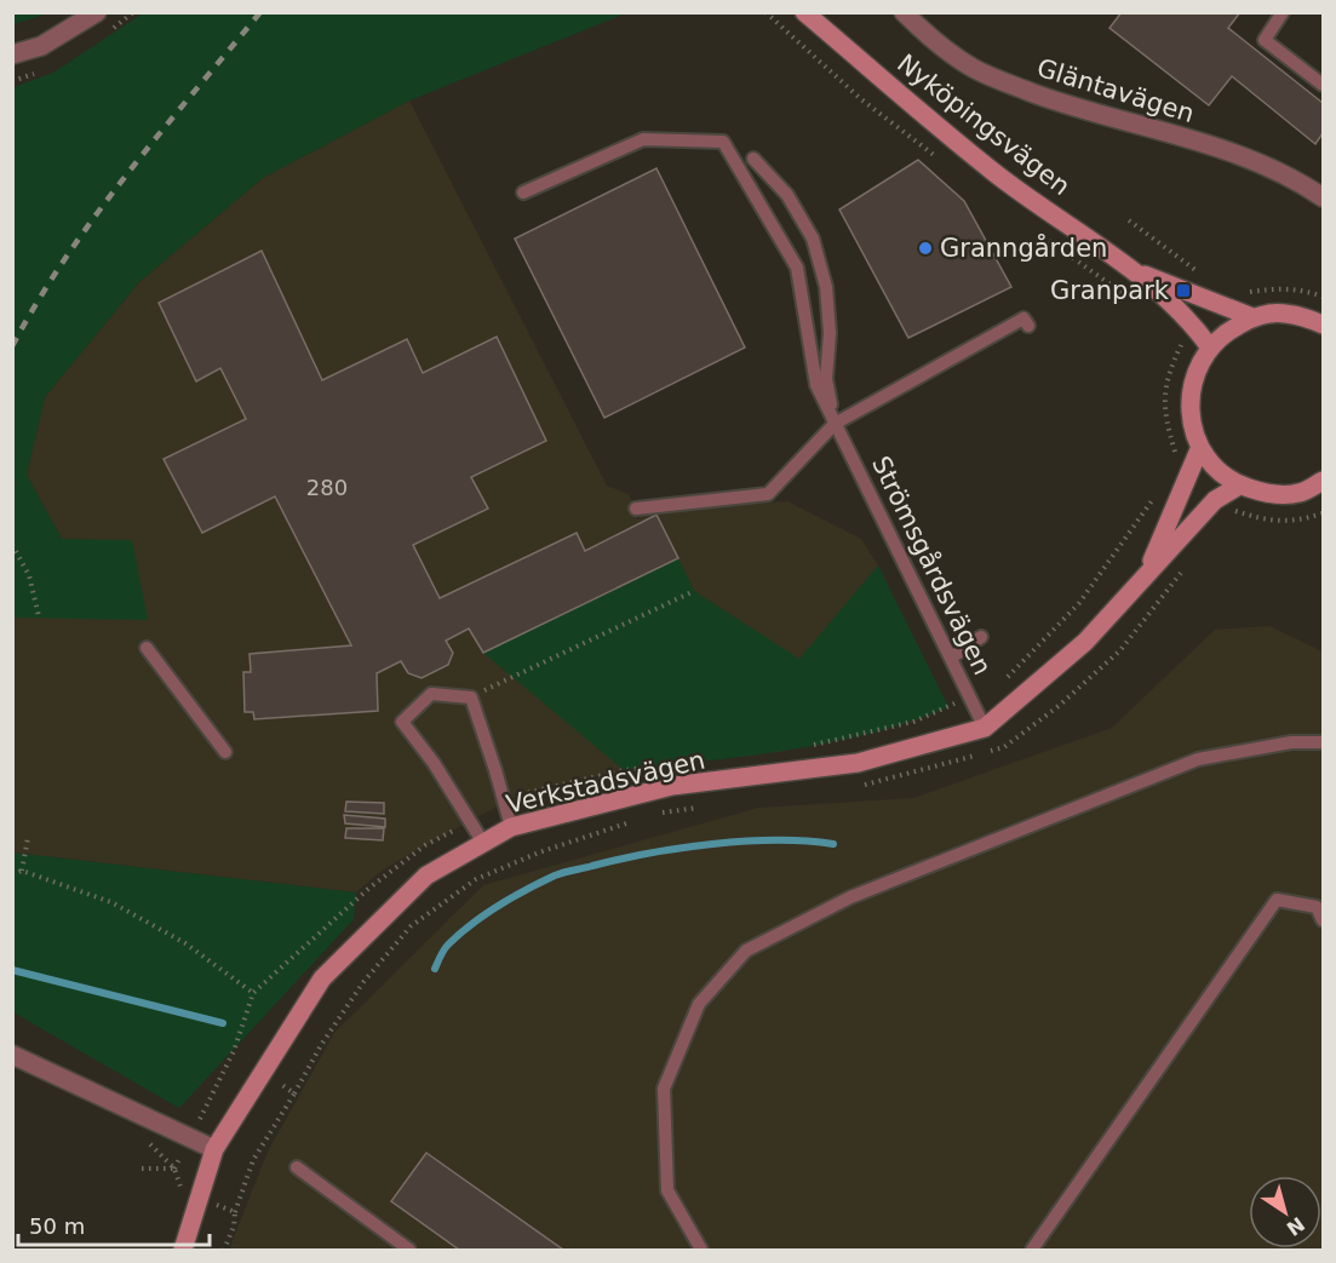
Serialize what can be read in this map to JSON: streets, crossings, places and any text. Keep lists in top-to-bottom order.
{
  "streets": {
    "main road": ["Nyköpingsvägen", "Verkstadsvägen"],
    "street": ["Gläntavägen"],
    "lane": ["Strömsgårdsvägen"]
  },
  "crossings": [
    ["Strömsgårdsvägen", "Verkstadsvägen"]
  ],
  "places": {
    "other": ["Granngården"],
    "transit": ["Granpark"]
  },
  "house_numbers": ["280"],
  "scale_bar": "50 m",
  "north": "bottom right"
}
